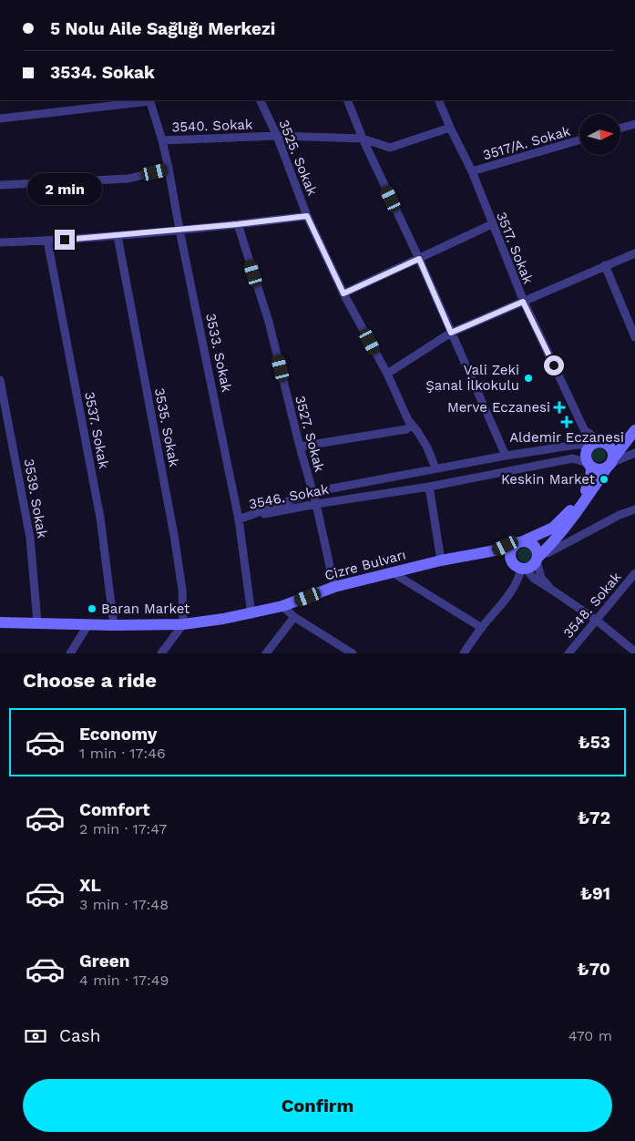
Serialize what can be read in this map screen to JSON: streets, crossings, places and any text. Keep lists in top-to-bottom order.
{
  "streets": {
    "main road": ["Cizre Bulvarı"],
    "street": [
      "3540. Sokak",
      "3517/A. Sokak",
      "3525. Sokak",
      "3517. Sokak",
      "3533. Sokak",
      "3535. Sokak",
      "3537. Sokak",
      "3527. Sokak",
      "3546. Sokak",
      "3539. Sokak",
      "3548. Sokak"
    ]
  },
  "crossings": [
    ["3540. Sokak", "3525. Sokak"],
    ["3540. Sokak", "3517. Sokak"],
    ["3540. Sokak", "3533. Sokak"],
    ["3517/A. Sokak", "3517. Sokak"],
    ["3525. Sokak", "3546. Sokak"],
    ["3517. Sokak", "3546. Sokak"],
    ["3517. Sokak", "Cizre Bulvarı"],
    ["3533. Sokak", "3546. Sokak"],
    ["3533. Sokak", "Cizre Bulvarı"],
    ["3535. Sokak", "Cizre Bulvarı"],
    ["3537. Sokak", "Cizre Bulvarı"],
    ["3527. Sokak", "3546. Sokak"],
    ["3527. Sokak", "Cizre Bulvarı"],
    ["3546. Sokak", "Cizre Bulvarı"],
    ["3539. Sokak", "Cizre Bulvarı"]
  ],
  "places": {
    "other": ["Vali Zeki Şanal İlkokulu", "Keskin Market", "Baran Market"],
    "health": ["Merve Eczanesi", "Aldemir Eczanesi"]
  },
  "north": "right",
  "page": {
    "banner": ["5 Nolu Aile Sağlığı Merkezi", "3534. Sokak"],
    "bubble": "2 min",
    "heading": "Choose a ride",
    "list": [
      {
        "name": "Economy",
        "note": "1 min · 17:46",
        "value": "₺53"
      },
      {
        "name": "Comfort",
        "note": "2 min · 17:47",
        "value": "₺72"
      },
      {
        "name": "XL",
        "note": "3 min · 17:48",
        "value": "₺91"
      },
      {
        "name": "Green",
        "note": "4 min · 17:49",
        "value": "₺70"
      }
    ],
    "pay": ["Cash", "470 m"],
    "buttons": "Confirm"
  }
}
